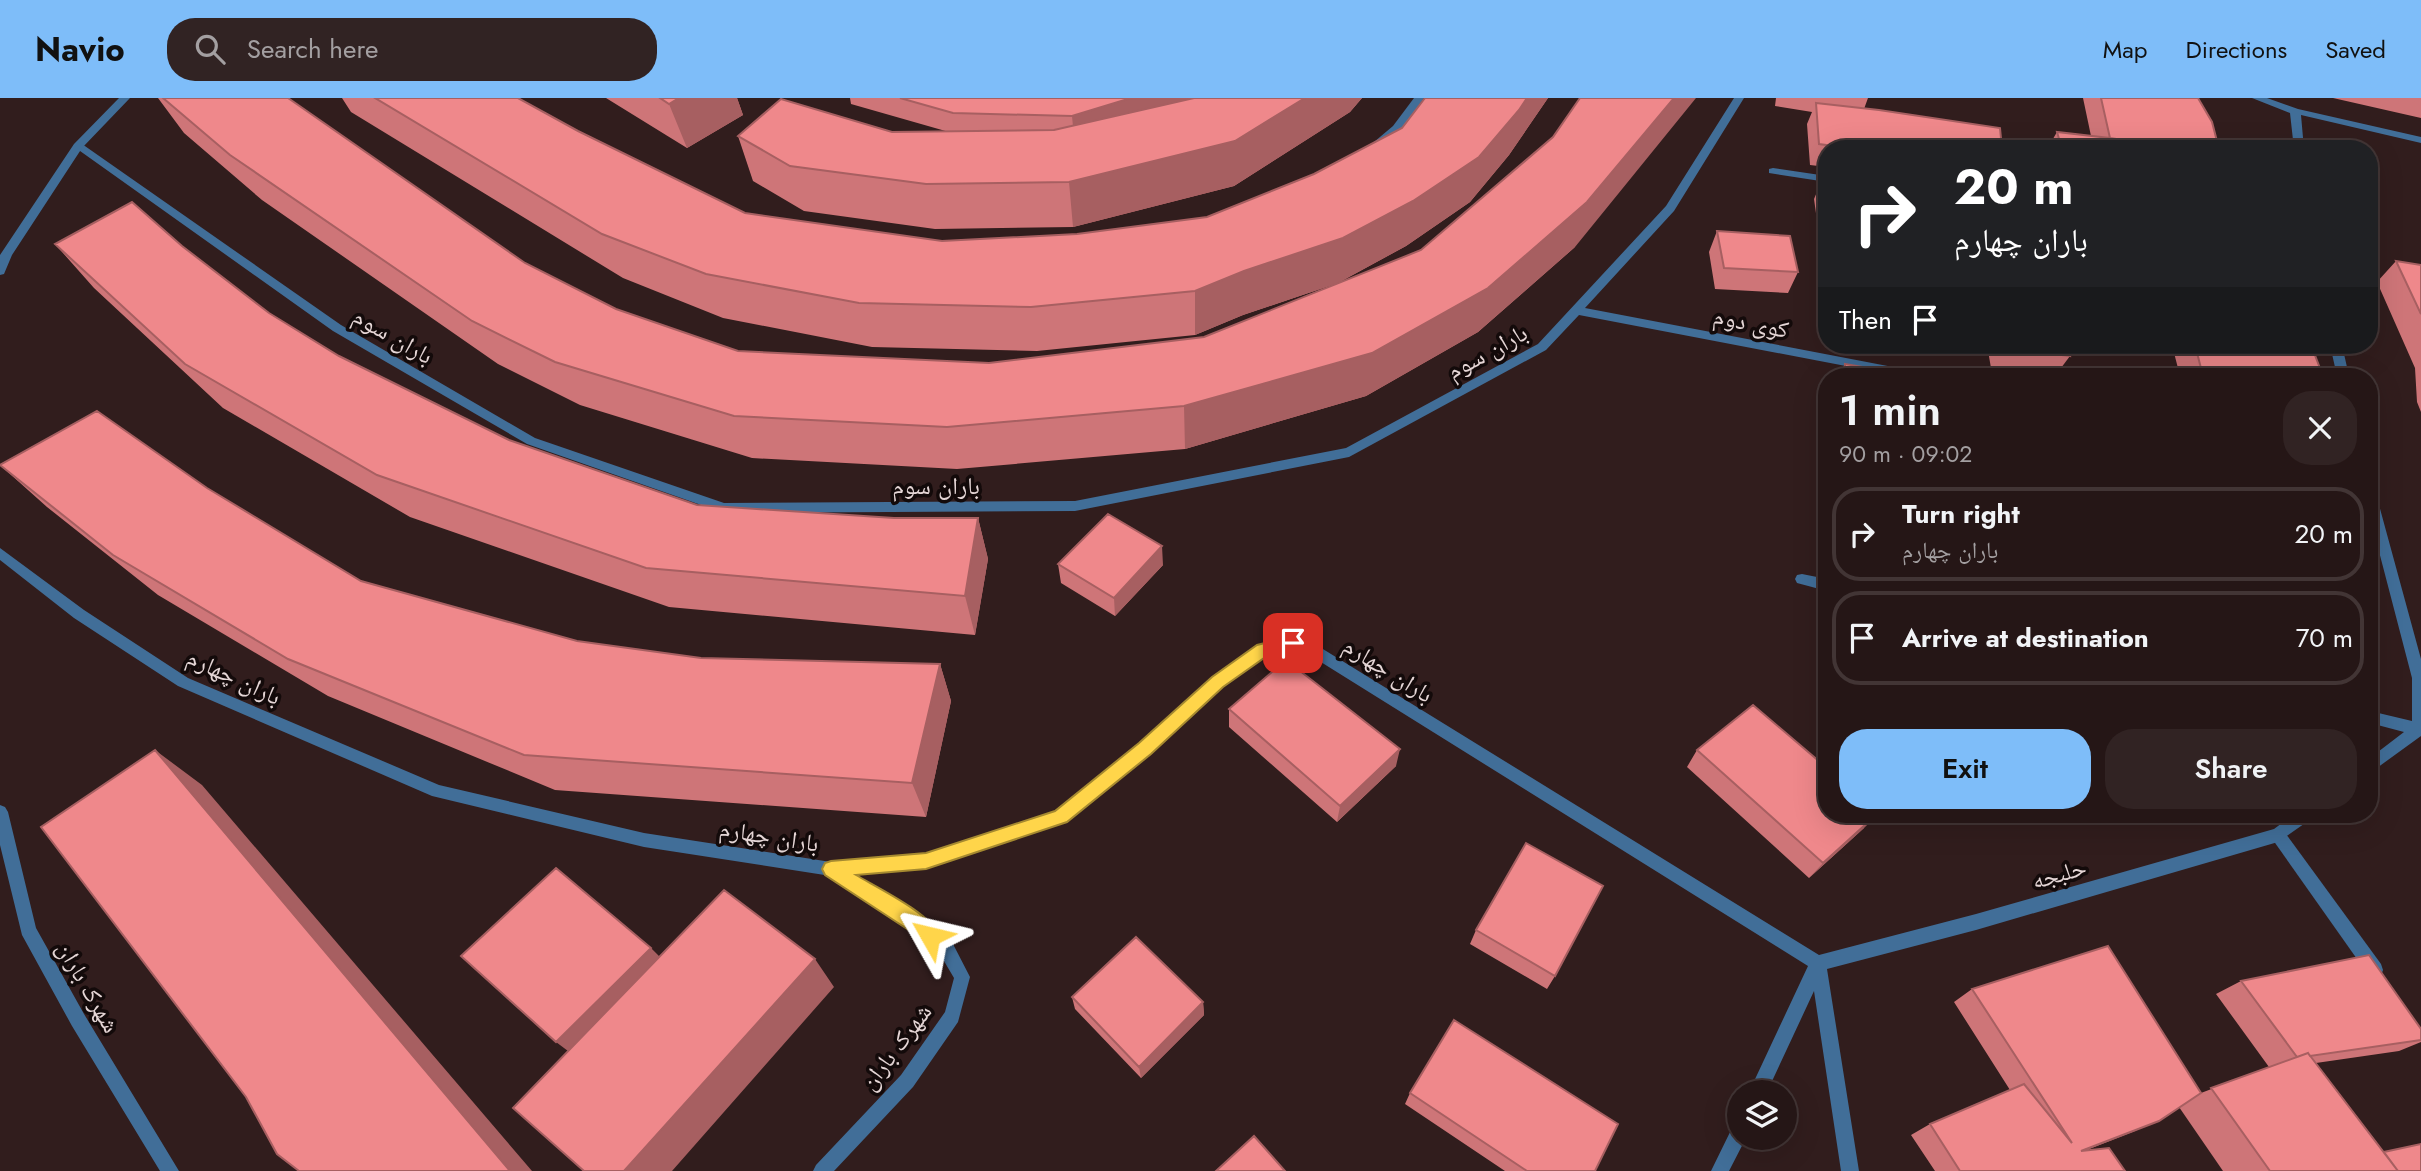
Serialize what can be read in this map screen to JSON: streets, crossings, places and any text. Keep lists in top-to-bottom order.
{
  "streets": {
    "street": [
      "کوی دوم",
      "باران سوم",
      "باران چهارم",
      "حلبجه",
      "شهرک باران"
    ]
  },
  "crossings": [
    ["کوی دوم", "باران سوم"],
    ["باران چهارم", "حلبجه"],
    ["باران چهارم", "شهرک باران"]
  ],
  "page": {
    "header": "Navio",
    "search": "Search here",
    "nav": ["Map", "Directions", "Saved"],
    "turn": ["20 m", "باران چهارم"],
    "then": "Then",
    "heading": ["1 min", "90 m · 09:02"],
    "list": [
      {
        "name": "Turn right",
        "note": "باران چهارم",
        "value": "20 m"
      },
      {
        "name": "Arrive at destination",
        "value": "70 m"
      }
    ],
    "buttons": ["Exit", "Share"]
  }
}
